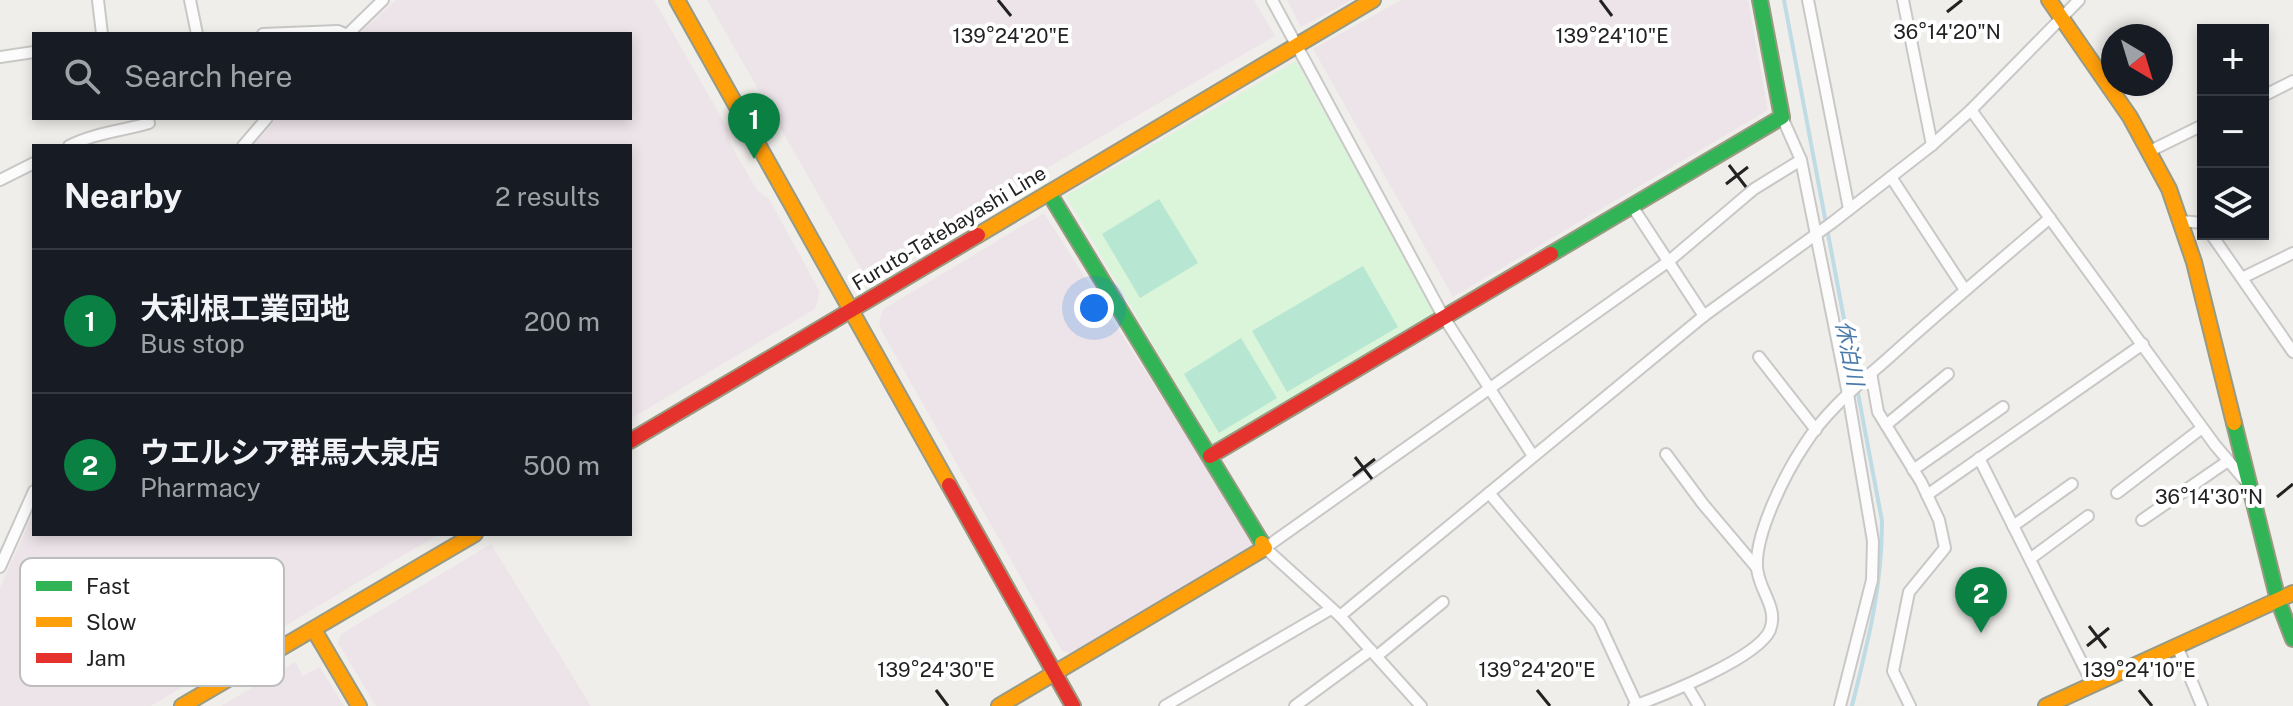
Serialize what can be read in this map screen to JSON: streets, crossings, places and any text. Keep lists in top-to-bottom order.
{
  "streets": {
    "street": ["Furuto-Tatebayashi Line"]
  },
  "water": ["休泊川"],
  "legend": ["Fast", "Slow", "Jam"],
  "north": "bottom right",
  "page": {
    "map_buttons": ["+", "−"],
    "search": "Search here",
    "pins": ["1", "2"],
    "heading": ["Nearby", "2 results"],
    "list": [
      {
        "mark": "1",
        "name": "大利根工業団地",
        "note": "Bus stop",
        "value": "200 m"
      },
      {
        "mark": "2",
        "name": "ウエルシア群馬大泉店",
        "note": "Pharmacy",
        "value": "500 m"
      }
    ]
  },
  "coordinates": [
    "36°14'20\"N",
    "139°24'20\"E",
    "139°24'10\"E",
    "36°14'30\"N",
    "139°24'30\"E"
  ]
}
